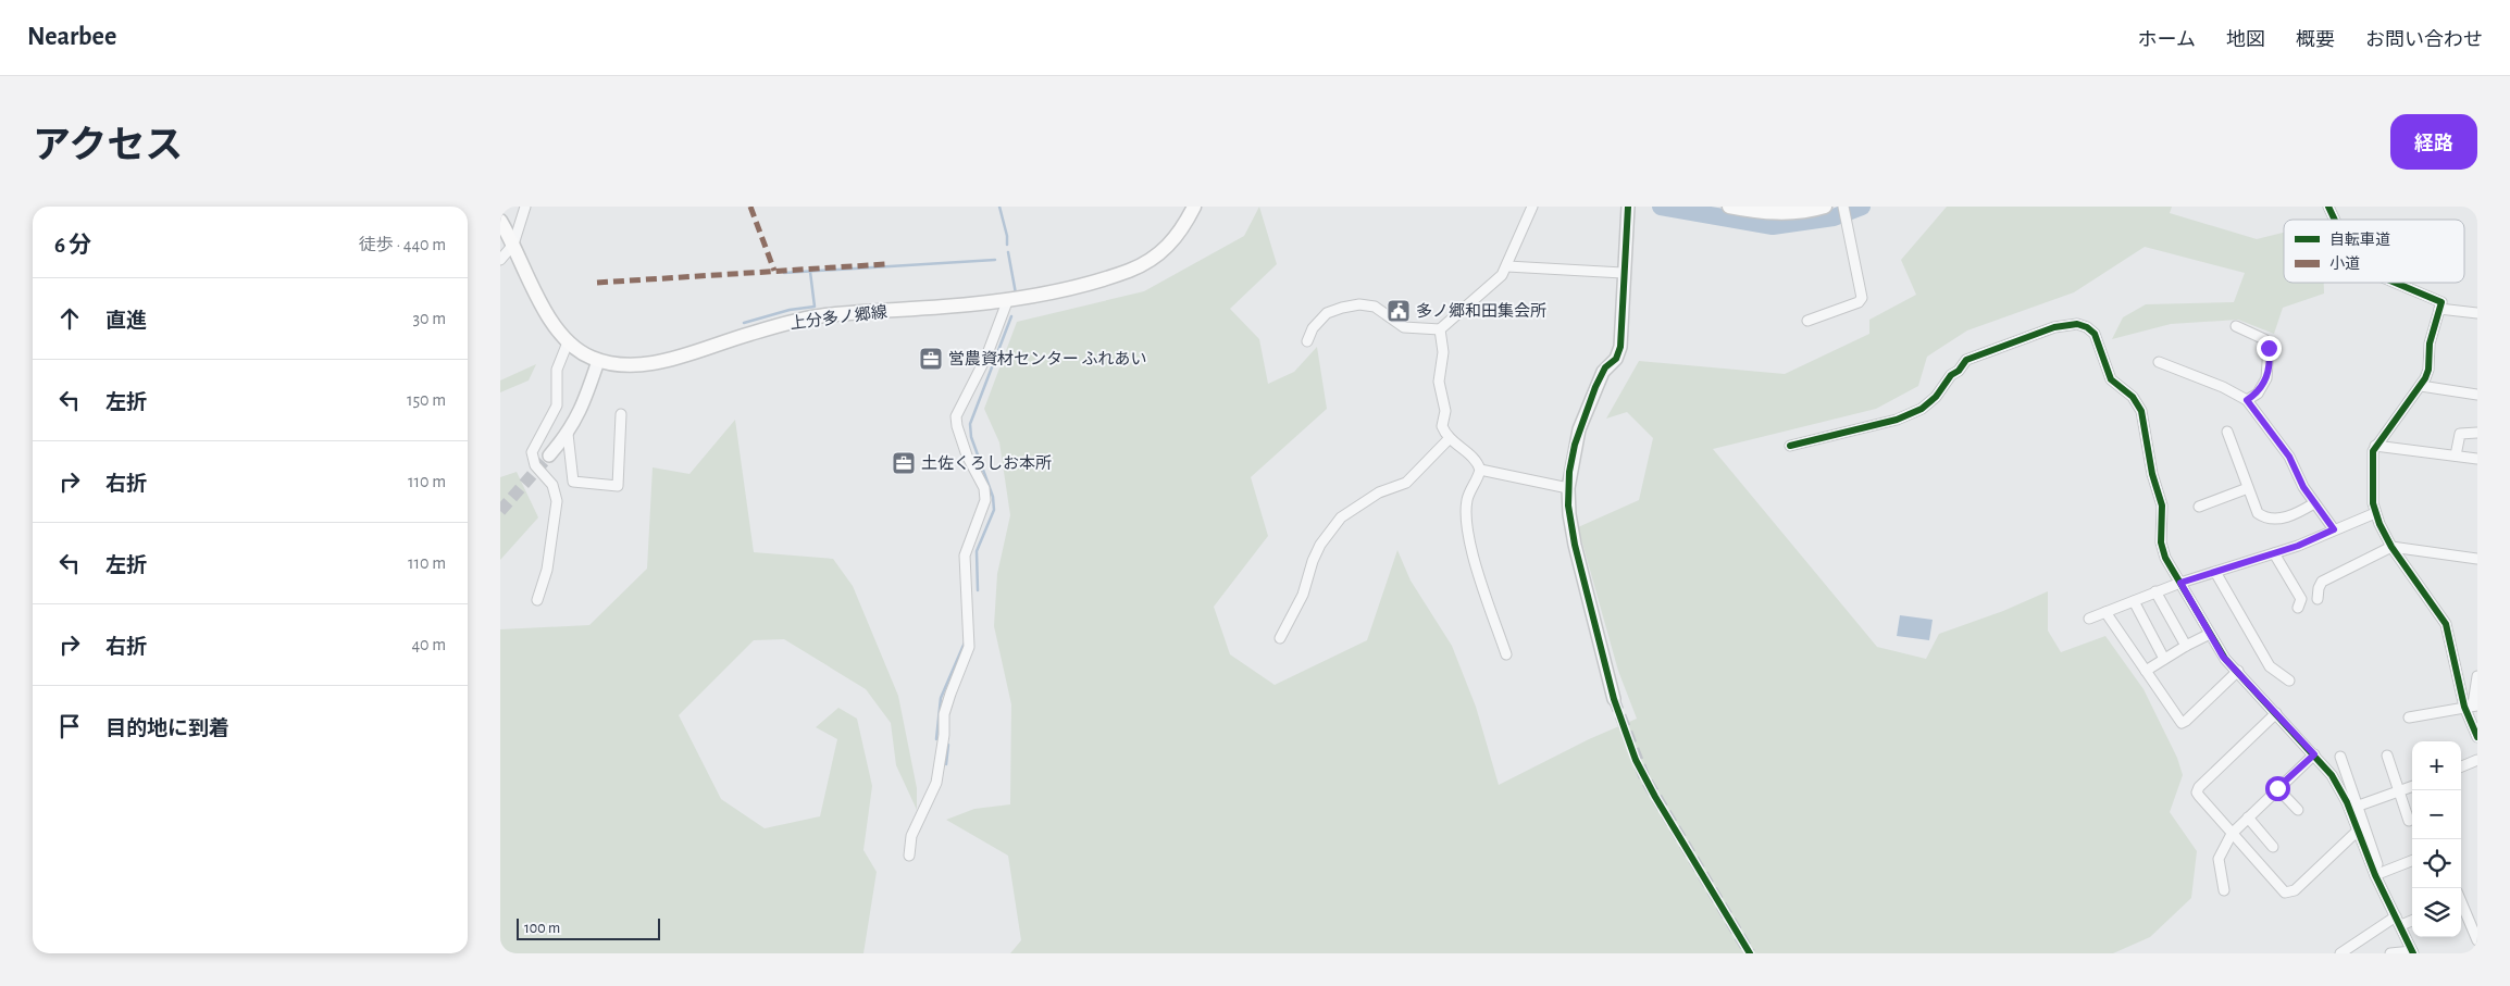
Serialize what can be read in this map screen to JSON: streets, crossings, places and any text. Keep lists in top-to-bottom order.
{
  "streets": {
    "main road": ["上分多ノ郷線"]
  },
  "places": {
    "public building": ["多ノ郷和田集会所"],
    "office": ["営農資材センター ふれあい", "土佐くろしお本所"]
  },
  "legend": ["自転車道", "小道"],
  "scale_bar": "100 m",
  "page": {
    "header": "Nearbee",
    "nav": [
      "ホーム",
      "地図",
      "概要",
      "お問い合わせ"
    ],
    "title": "アクセス",
    "buttons": "経路",
    "heading": ["6 分", "徒歩 · 440 m"],
    "list": [
      ["直進", "30 m"],
      ["左折", "150 m"],
      ["右折", "110 m"],
      ["左折", "110 m"],
      ["右折", "40 m"],
      "目的地に到着"
    ],
    "map_buttons": ["+", "−"],
    "scale": "100 m"
  }
}
